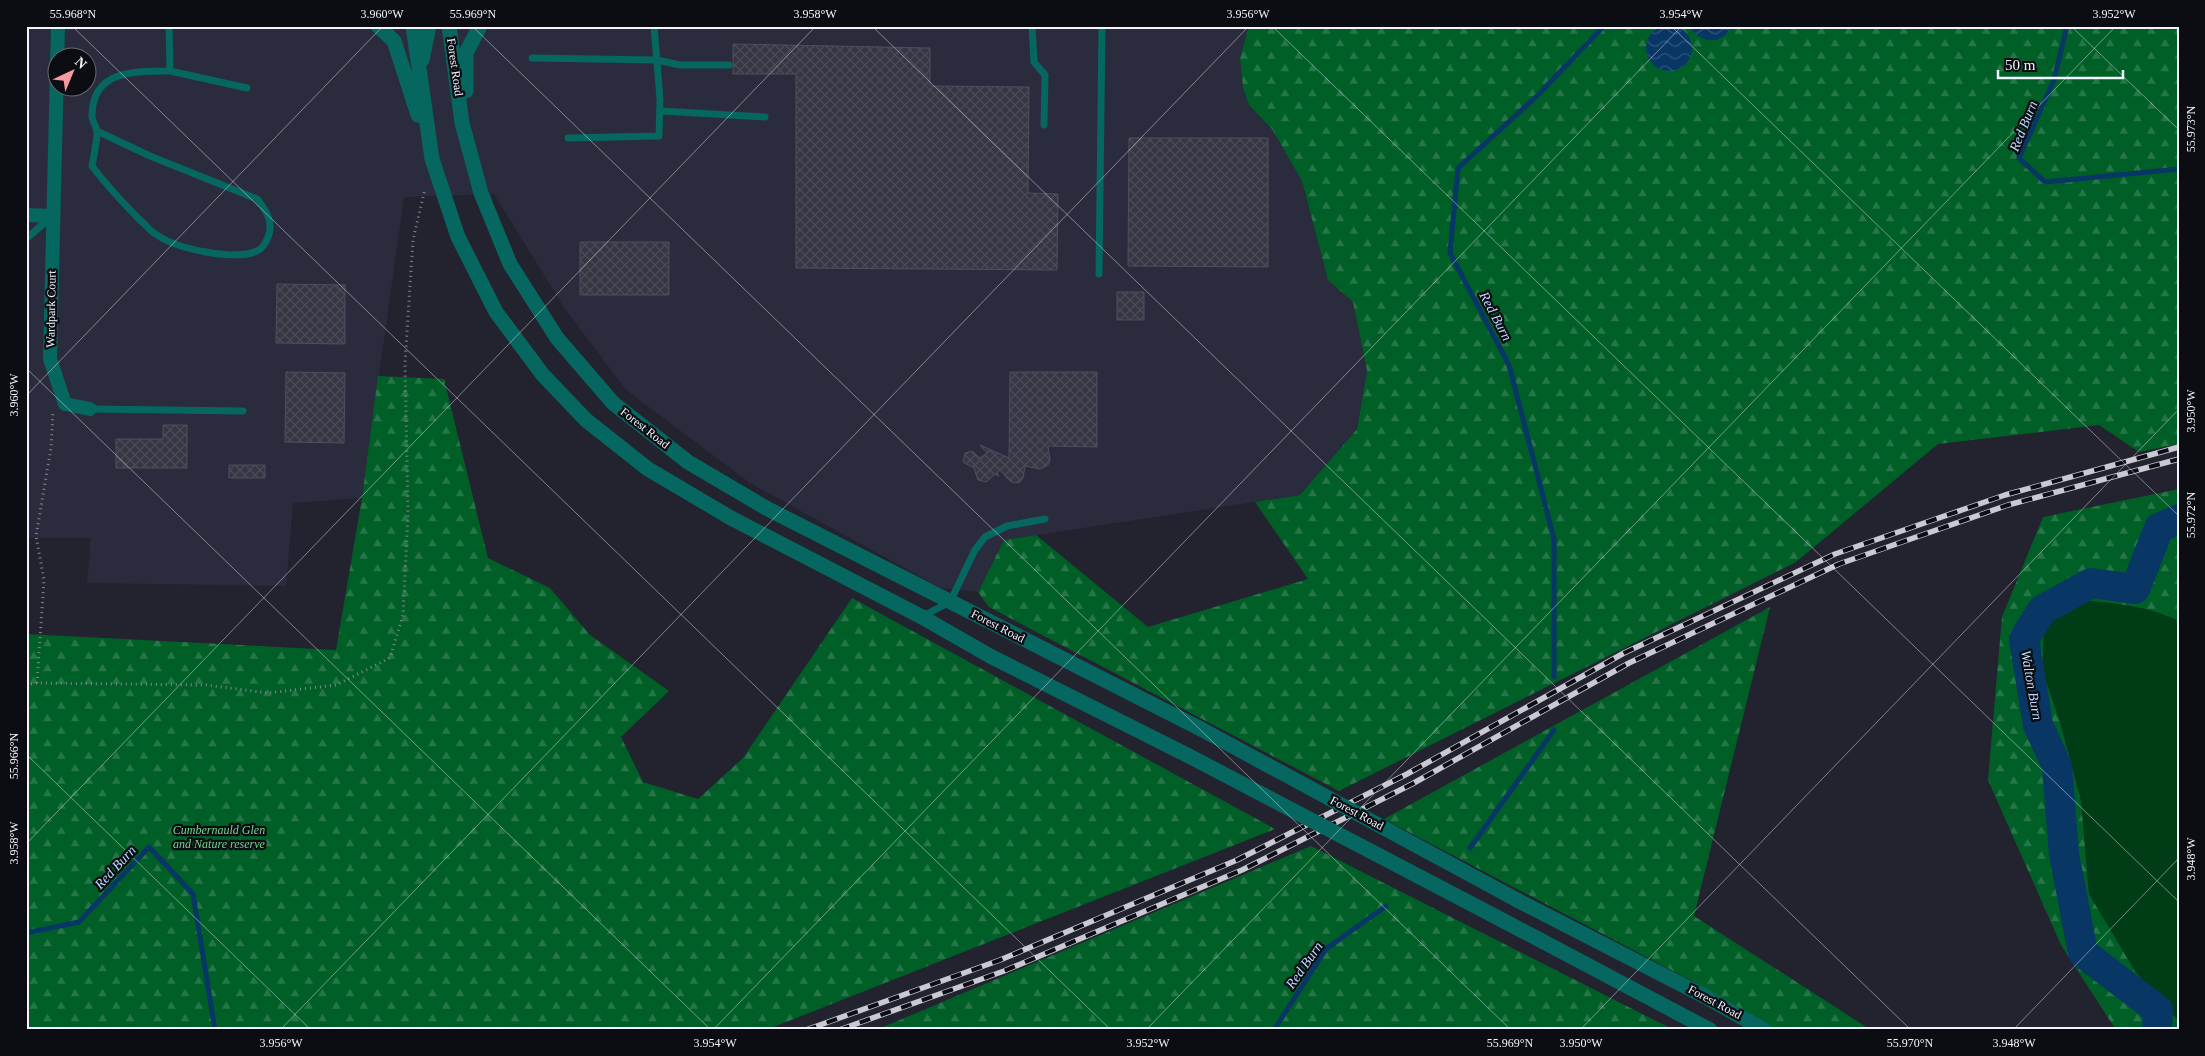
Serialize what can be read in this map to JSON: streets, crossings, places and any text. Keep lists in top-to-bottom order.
{
  "streets": {
    "street": ["Forest Road", "Wardpark Court"]
  },
  "water": ["Red Burn", "Walton Burn"],
  "parks": ["Cumbernauld Glen and Nature reserve"],
  "scale_bar": "50 m",
  "north": "top right",
  "coordinates": [
    "55.968°N",
    "3.960°W",
    "55.969°N",
    "3.958°W",
    "3.956°W",
    "3.954°W",
    "3.952°W",
    "55.973°N",
    "3.950°W",
    "55.972°N",
    "55.966°N",
    "3.948°W",
    "55.970°N"
  ]
}
